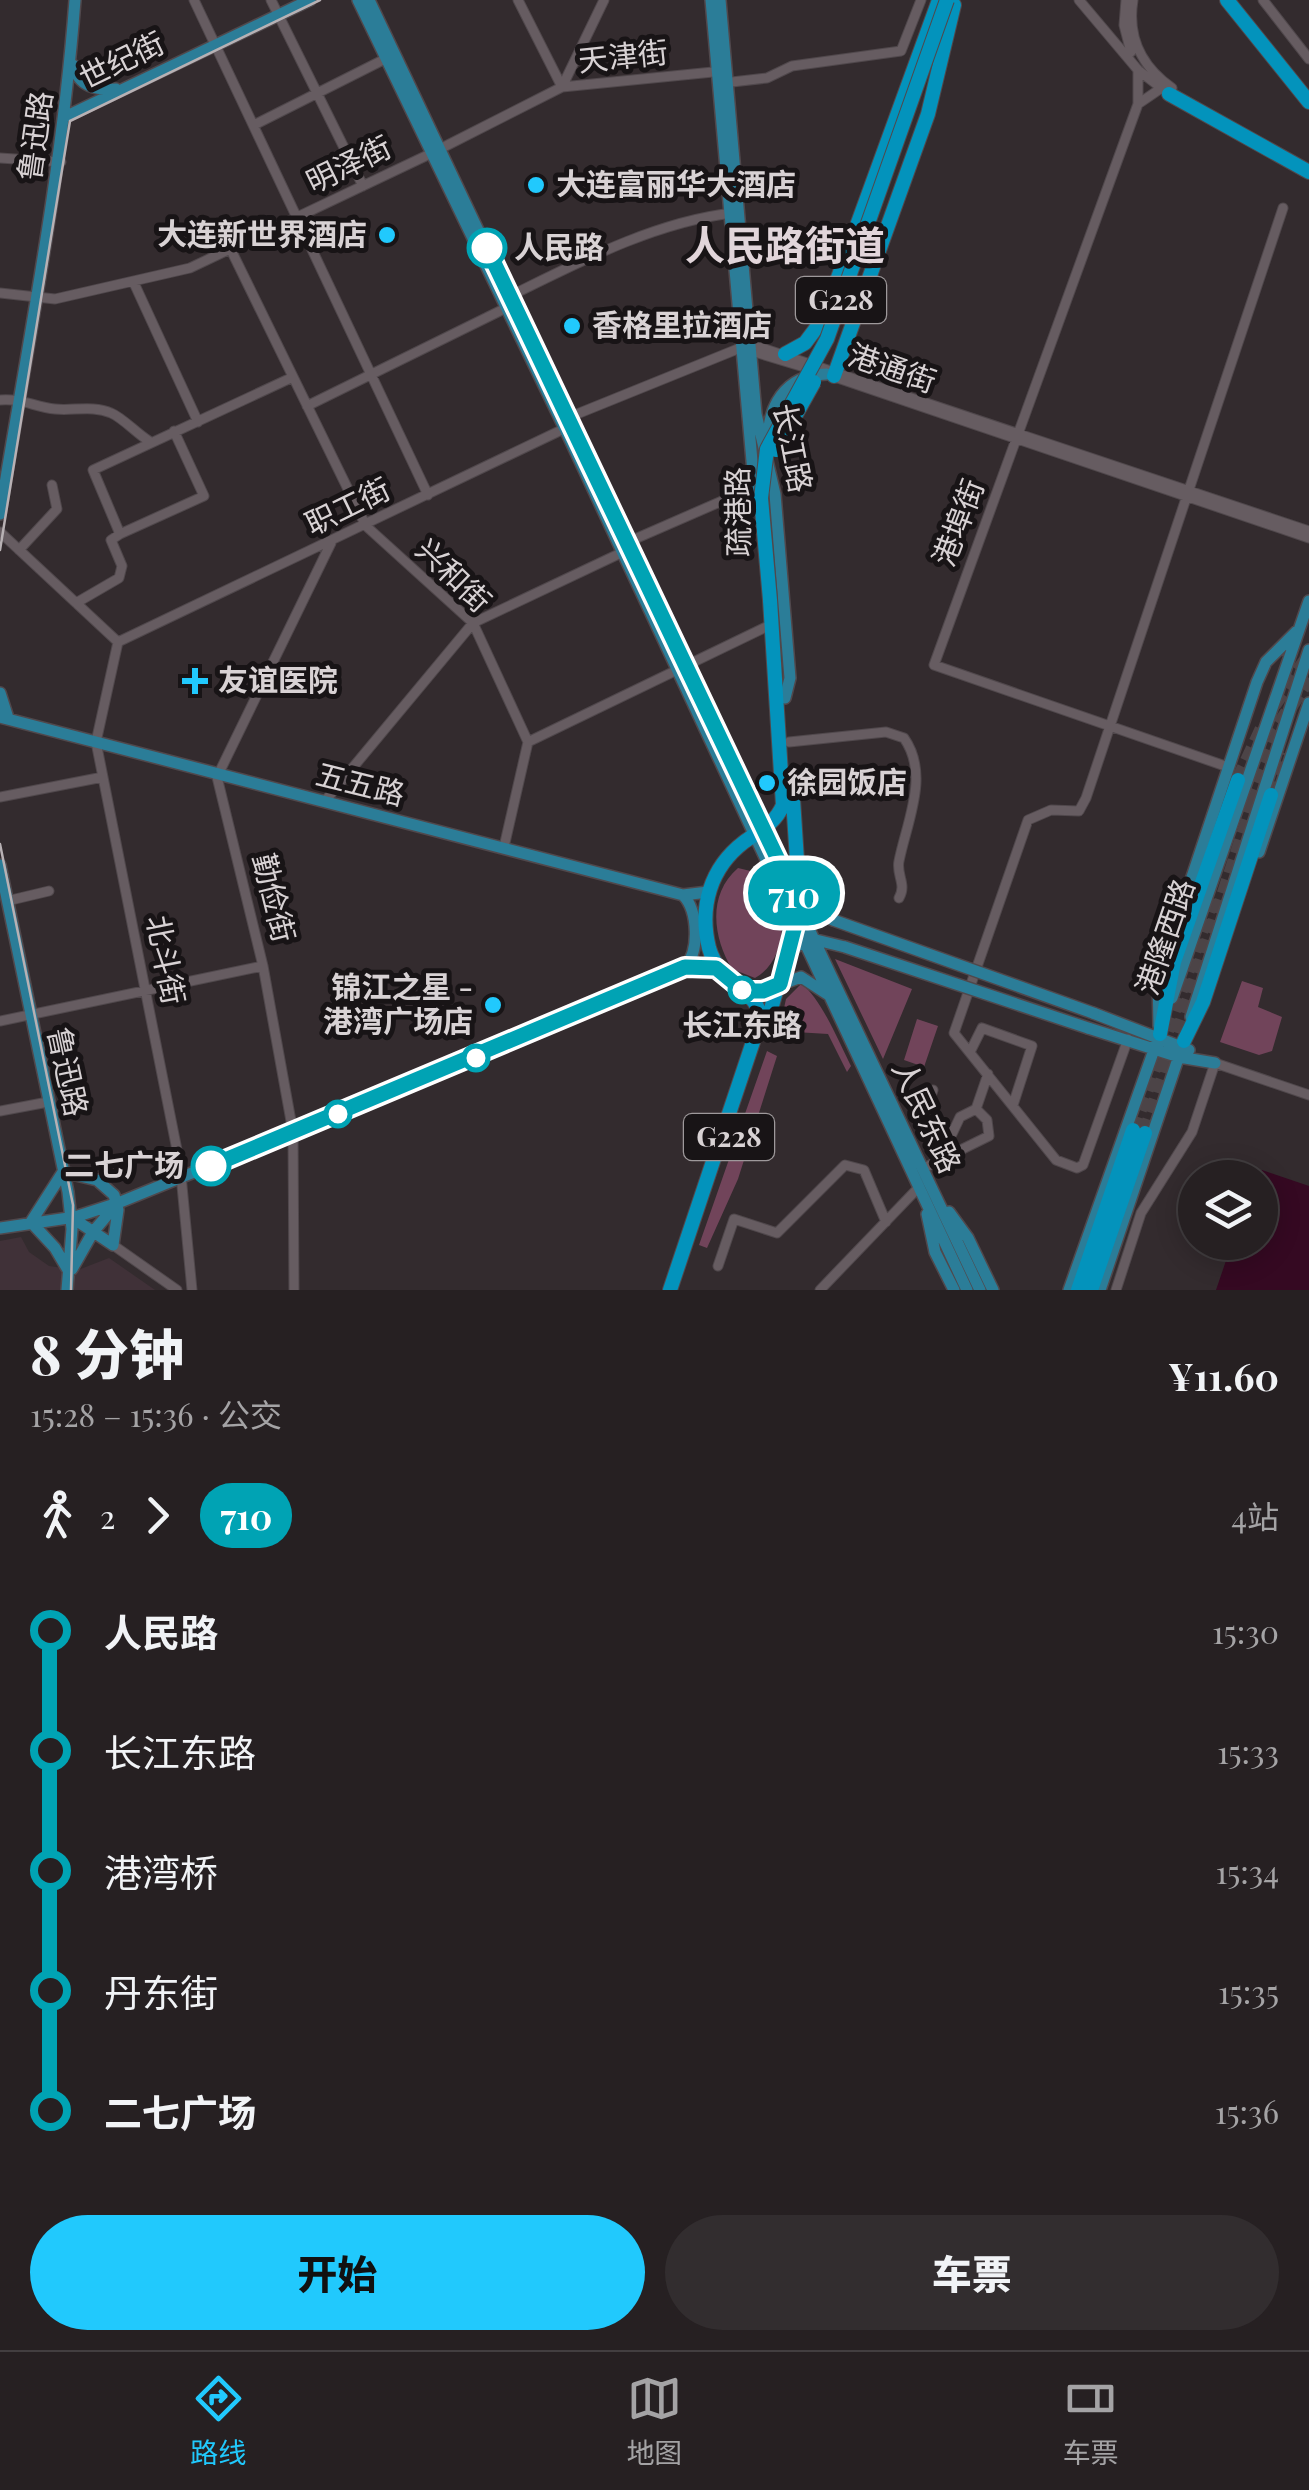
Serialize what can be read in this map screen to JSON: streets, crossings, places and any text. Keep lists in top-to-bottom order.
{
  "streets": {
    "highway": ["G228", "长江路", "疏港路"],
    "main road": [
      "世纪街",
      "鲁迅路",
      "五五路",
      "港隆西路",
      "人民东路"
    ],
    "street": [
      "天津街",
      "明泽街",
      "港通街",
      "职工街",
      "港埠街",
      "兴和街",
      "勤俭街",
      "北斗街"
    ]
  },
  "crossings": [
    ["天津街", "明泽街"],
    ["天津街", "长江路"],
    ["世纪街", "鲁迅路"],
    ["鲁迅路", "明泽街"],
    ["明泽街", "兴和街"],
    ["G228", "长江路"],
    ["港通街", "长江路"],
    ["港通街", "职工街"],
    ["港通街", "港埠街"],
    ["长江路", "职工街"],
    ["长江路", "疏港路"],
    ["职工街", "兴和街"],
    ["职工街", "北斗街"],
    ["五五路", "勤俭街"],
    ["五五路", "北斗街"]
  ],
  "districts": ["人民路街道"],
  "places": {
    "other": [
      "大连富丽华大酒店",
      "大连新世界酒店",
      "人民路",
      "香格里拉酒店",
      "徐园饭店",
      "长江东路",
      "锦江之星 - 港湾广场店",
      "二七广场"
    ],
    "health": ["友谊医院"]
  },
  "lines": ["bus line 710"],
  "page": {
    "on_map": "710",
    "heading": ["8 分钟", "15:28 – 15:36 · 公交", "¥11.60"],
    "legs": ["2", "710", "4站"],
    "list": [
      {
        "name": "人民路",
        "value": "15:30"
      },
      {
        "name": "长江东路",
        "value": "15:33"
      },
      {
        "name": "港湾桥",
        "value": "15:34"
      },
      {
        "name": "丹东街",
        "value": "15:35"
      },
      {
        "name": "二七广场",
        "value": "15:36"
      }
    ],
    "buttons": ["开始", "车票"],
    "tabs": ["路线", "地图", "车票"]
  }
}
